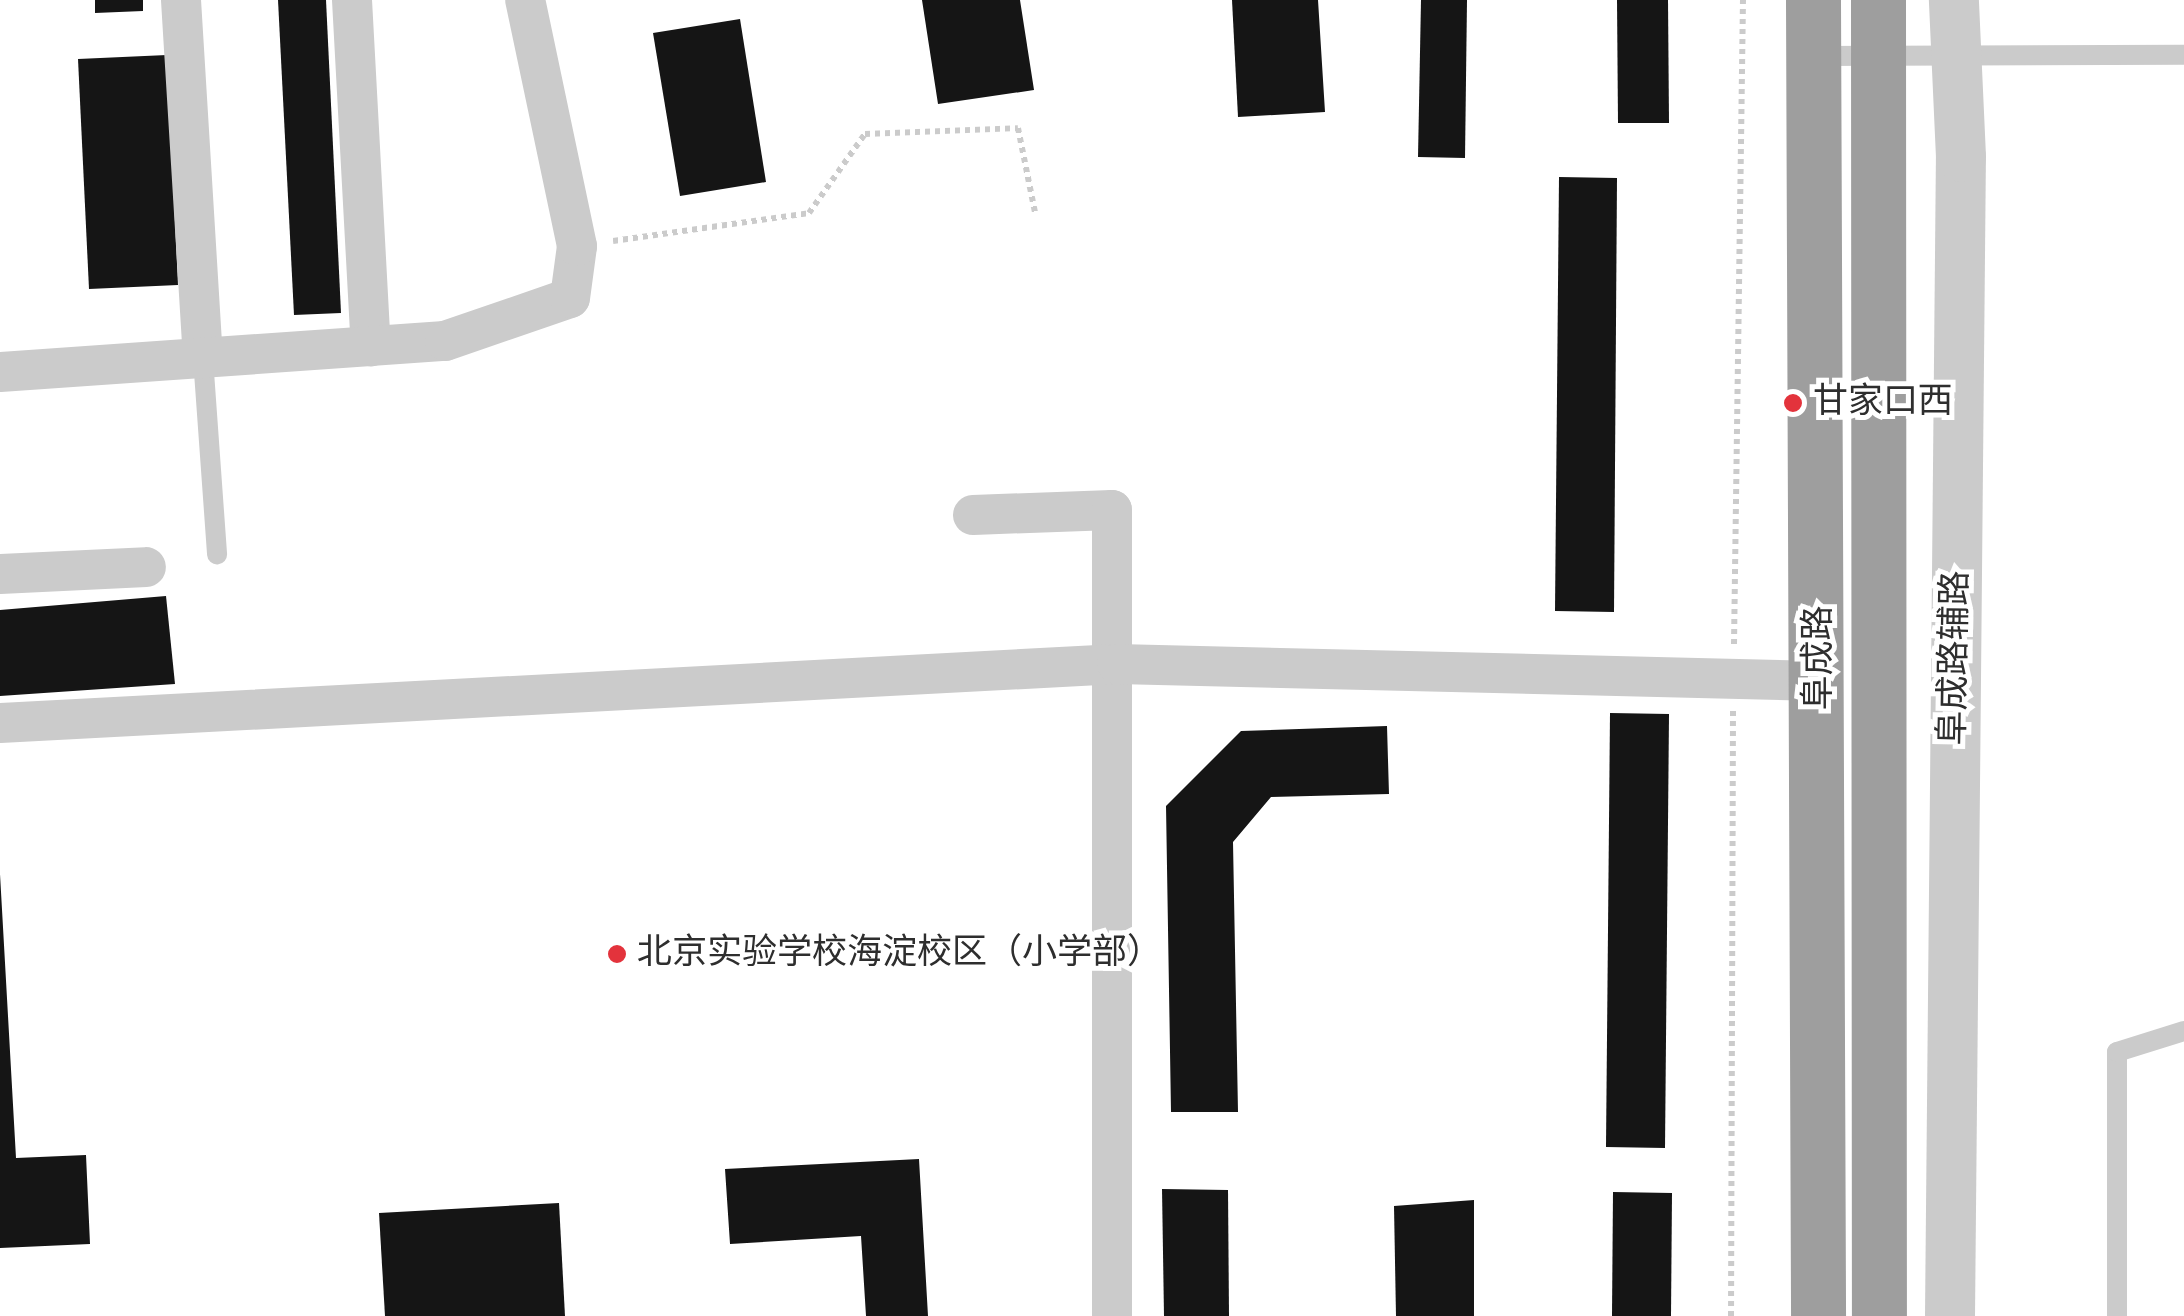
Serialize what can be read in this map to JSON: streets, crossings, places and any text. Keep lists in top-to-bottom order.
{
  "streets": {
    "highway": ["阜成路"],
    "street": ["阜成路辅路"]
  },
  "places": ["甘家口西", "北京实验学校海淀校区（小学部）"]
}
